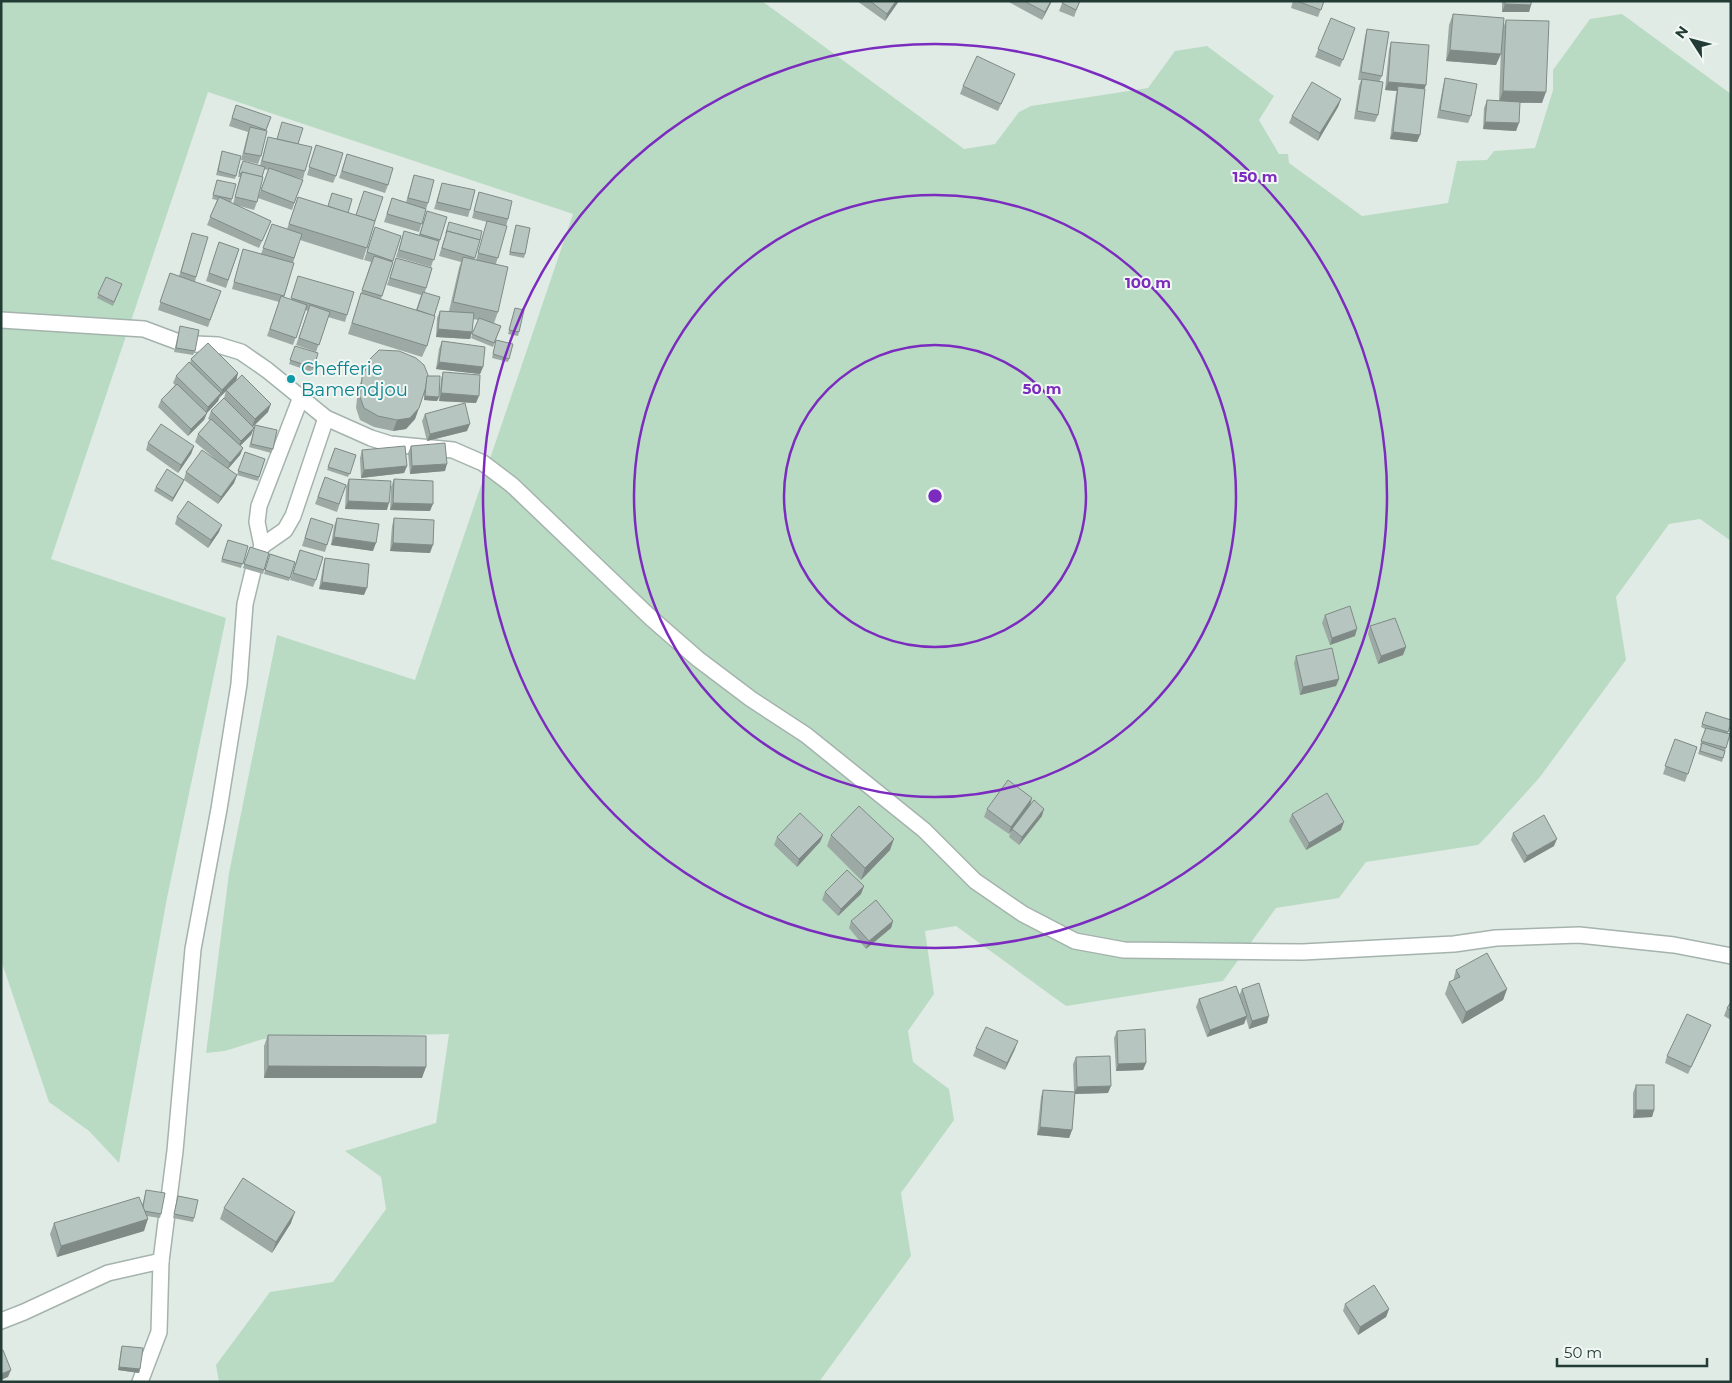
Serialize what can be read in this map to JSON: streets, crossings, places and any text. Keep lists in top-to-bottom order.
{
  "places": ["Chefferie Bamendjou"],
  "scale_bar": "50 m",
  "north": "top left",
  "rings": ["150 m", "100 m", "50 m"]
}
